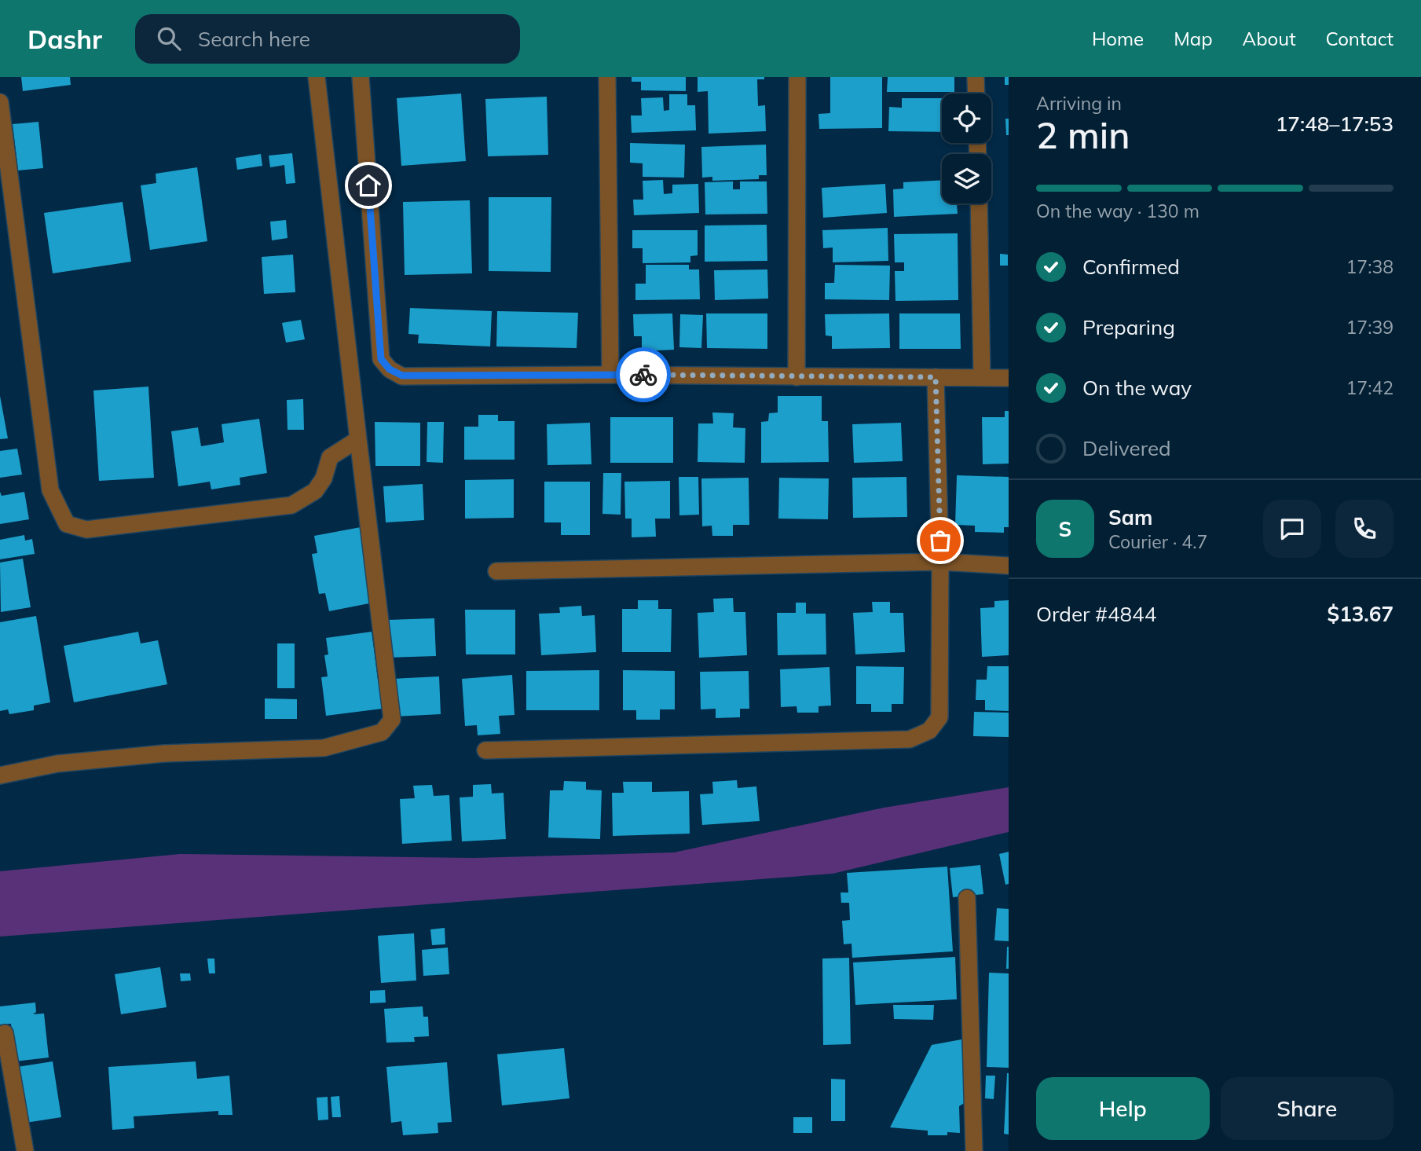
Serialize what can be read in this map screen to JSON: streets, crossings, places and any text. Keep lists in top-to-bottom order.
{
  "page": {
    "header": "Dashr",
    "search": "Search here",
    "nav": [
      "Home",
      "Map",
      "About",
      "Contact"
    ],
    "heading": ["2 min", "Arriving in", "17:48–17:53"],
    "panel": [
      "Sam",
      "Courier · 4.7",
      "Order #4844",
      "$13.67"
    ],
    "bar": "On the way · 130 m",
    "list": [
      ["Confirmed", "17:38"],
      ["Preparing", "17:39"],
      ["On the way", "17:42"],
      "Delivered"
    ],
    "round": "S",
    "buttons": ["Help", "Share"]
  }
}
